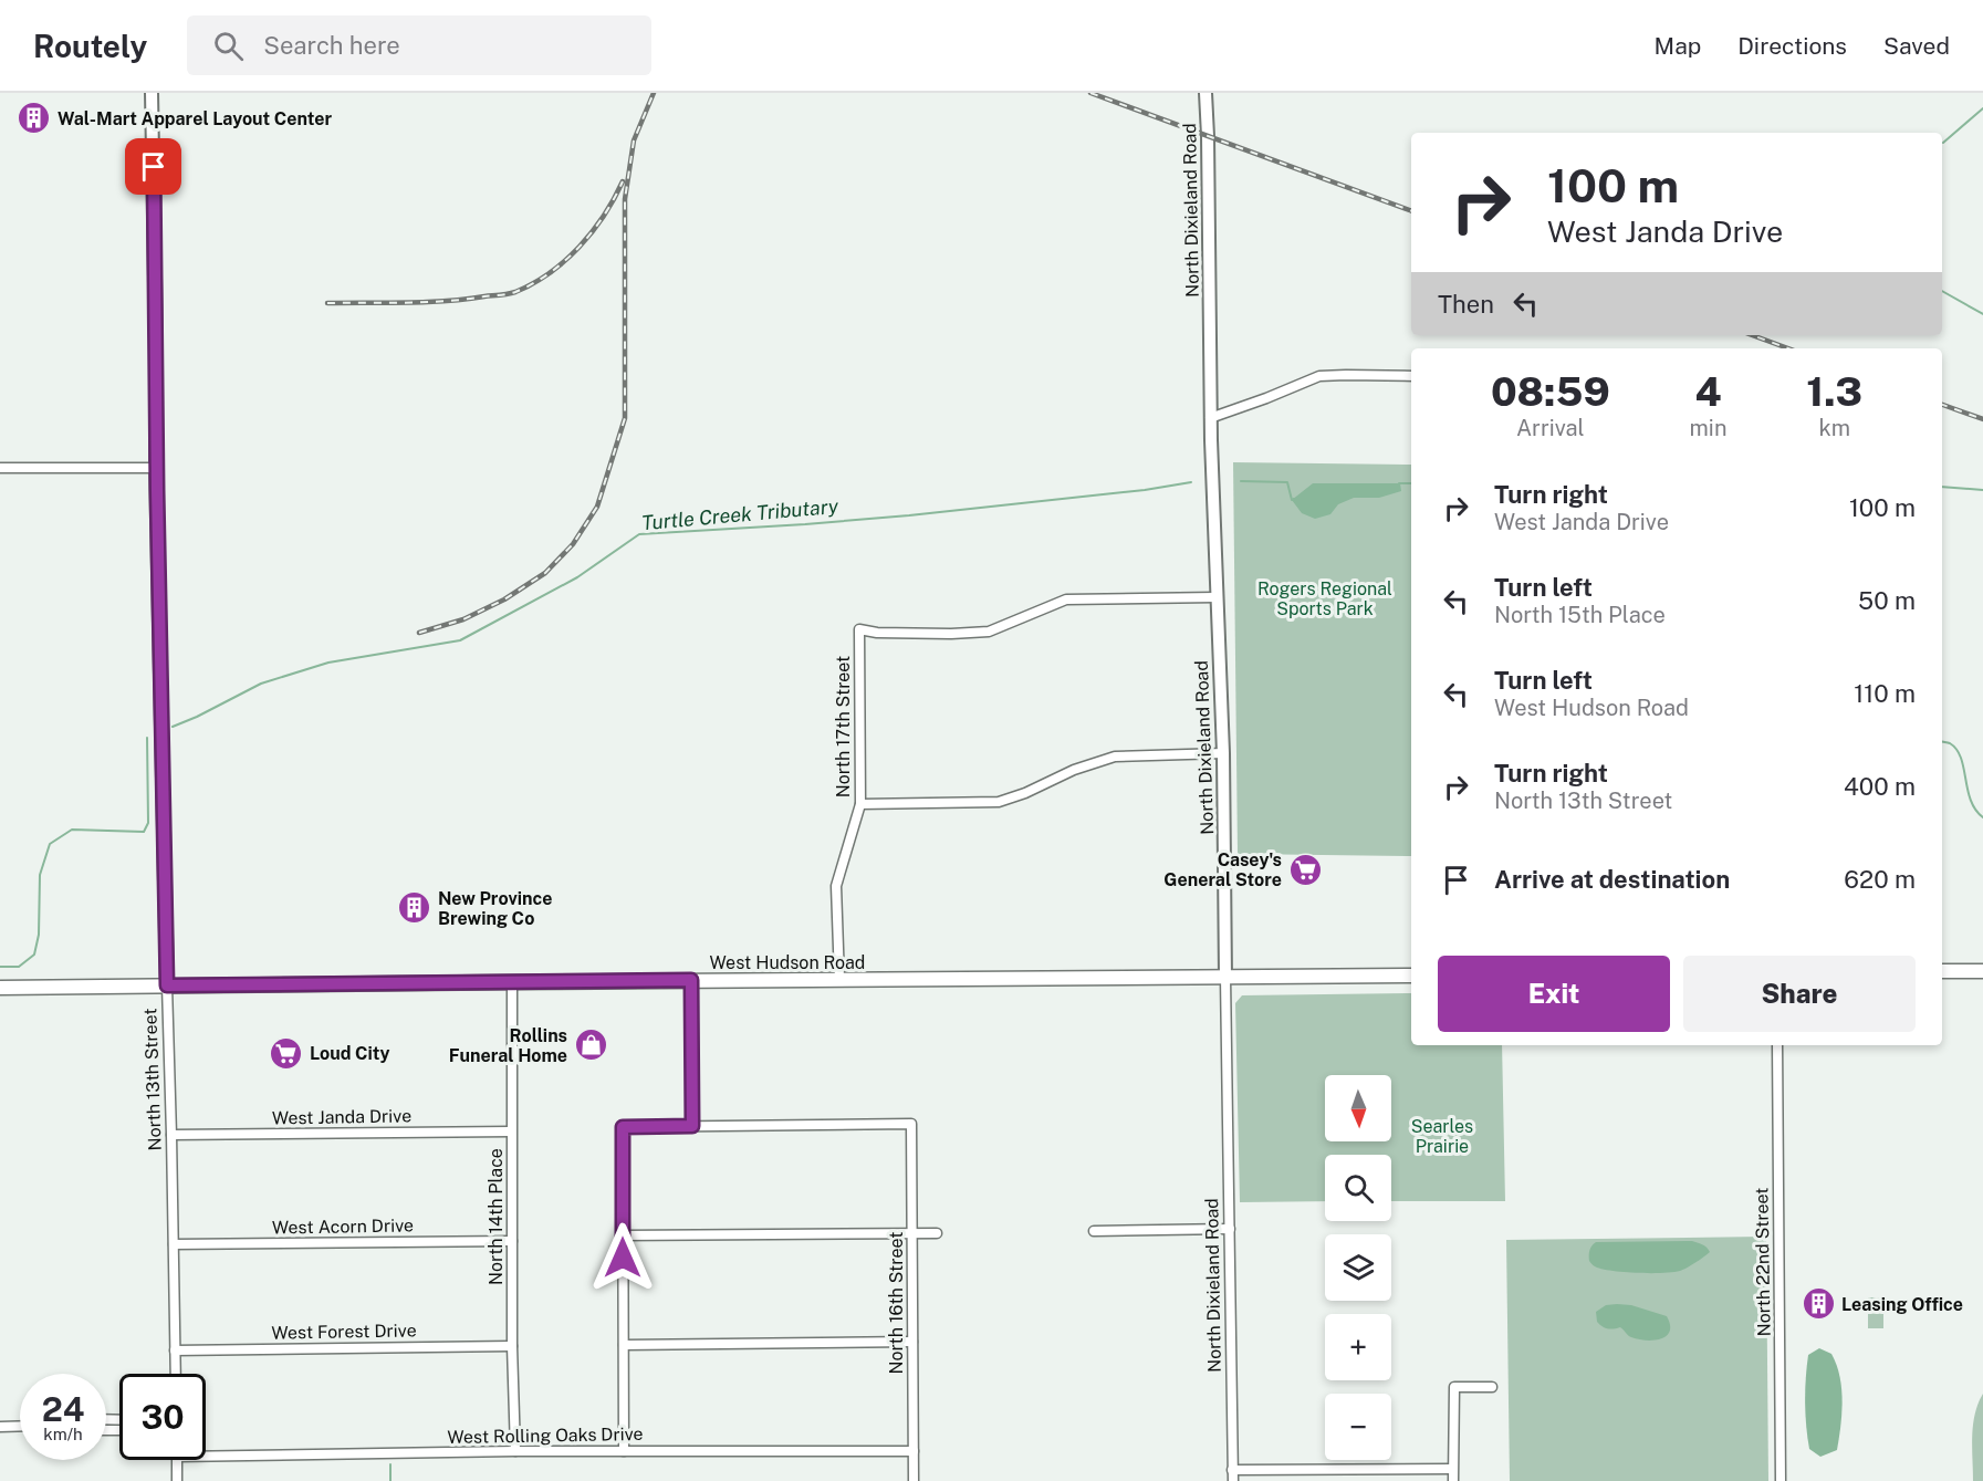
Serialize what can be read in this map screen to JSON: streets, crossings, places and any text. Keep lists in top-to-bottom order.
{
  "streets": {
    "highway": ["West Hudson Road"],
    "main road": ["North Dixieland Road", "North 13th Street"],
    "street": [
      "North 17th Street",
      "West Janda Drive",
      "North 14th Place",
      "West Acorn Drive",
      "North 22nd Street",
      "North 16th Street",
      "West Forest Drive",
      "West Rolling Oaks Drive"
    ]
  },
  "crossings": [
    ["North Dixieland Road", "North 17th Street"],
    ["North Dixieland Road", "West Hudson Road"],
    ["North 17th Street", "West Hudson Road"],
    ["West Hudson Road", "North 13th Street"],
    ["West Hudson Road", "North 14th Place"],
    ["North 13th Street", "West Janda Drive"],
    ["North 13th Street", "West Acorn Drive"],
    ["North 13th Street", "West Forest Drive"],
    ["West Janda Drive", "North 14th Place"],
    ["North 14th Place", "West Acorn Drive"],
    ["North 14th Place", "West Forest Drive"],
    ["North 14th Place", "West Rolling Oaks Drive"],
    ["North 16th Street", "West Rolling Oaks Drive"]
  ],
  "water": ["Turtle Creek Tributary"],
  "parks": ["Rogers Regional Sports Park", "Searles Prairie"],
  "places": {
    "building": ["Wal-Mart Apparel Layout Center", "New Province Brewing Co", "Leasing Office"],
    "supermarket": ["Casey's General Store", "Loud City"],
    "shop": ["Rollins Funeral Home"]
  },
  "north": "bottom",
  "page": {
    "header": "Routely",
    "search": "Search here",
    "nav": ["Map", "Directions", "Saved"],
    "turn": ["100 m", "West Janda Drive"],
    "then": "Then",
    "eta": [
      "08:59",
      "Arrival",
      "4",
      "min",
      "1.3",
      "km"
    ],
    "list": [
      {
        "name": "Turn right",
        "note": "West Janda Drive",
        "value": "100 m"
      },
      {
        "name": "Turn left",
        "note": "North 15th Place",
        "value": "50 m"
      },
      {
        "name": "Turn left",
        "note": "West Hudson Road",
        "value": "110 m"
      },
      {
        "name": "Turn right",
        "note": "North 13th Street",
        "value": "400 m"
      },
      {
        "name": "Arrive at destination",
        "value": "620 m"
      }
    ],
    "buttons": ["Exit", "Share"],
    "map_buttons": ["+", "−"],
    "speed": "24 km/h",
    "limit": "30"
  }
}
